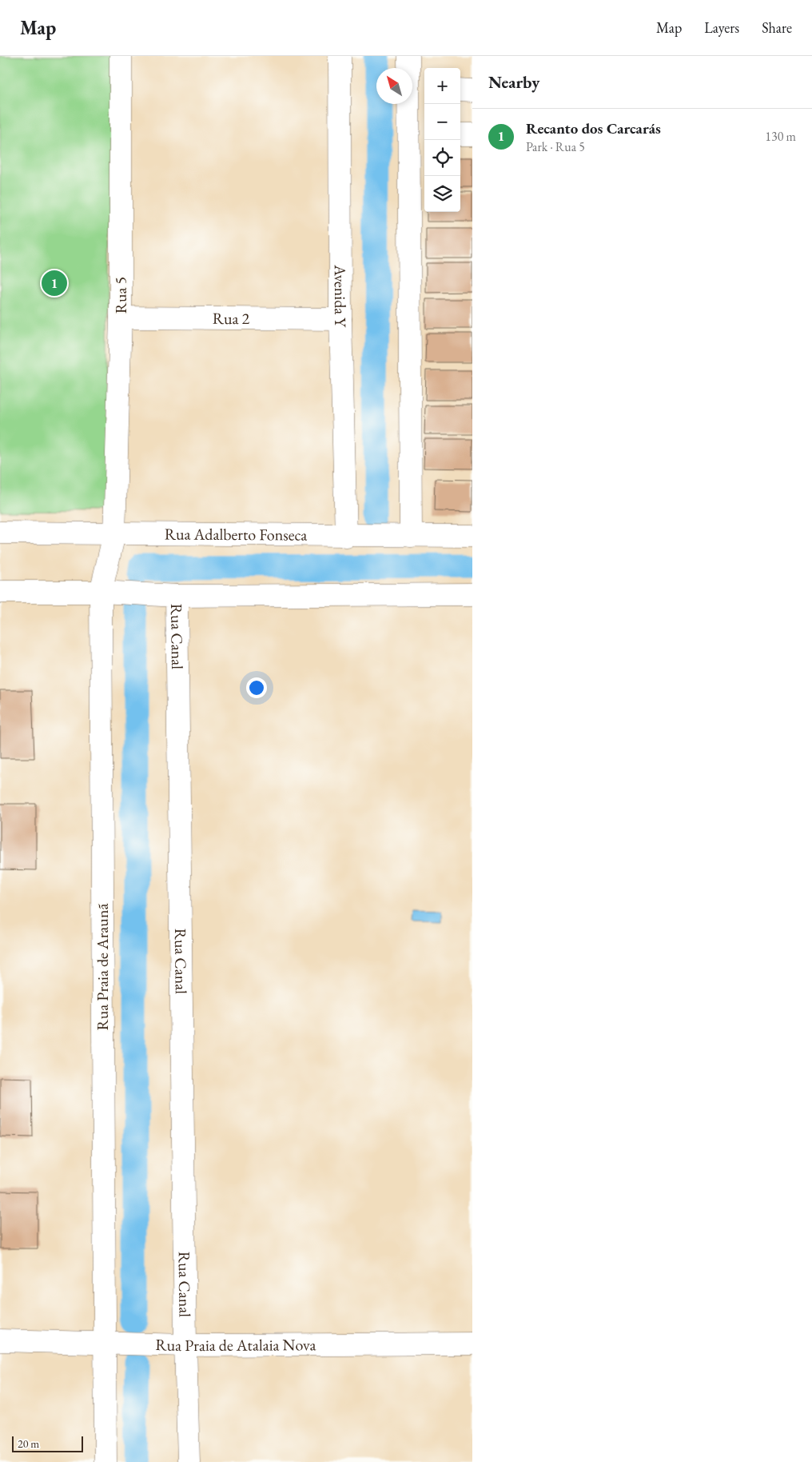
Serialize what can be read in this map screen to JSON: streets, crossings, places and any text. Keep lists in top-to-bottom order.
{
  "streets": {
    "street": [
      "Rua 5",
      "Avenida Y",
      "Rua 2",
      "Rua Adalberto Fonseca",
      "Rua Canal",
      "Rua Praia de Araunã",
      "Rua Praia de Atalaia Nova"
    ]
  },
  "crossings": [
    ["Rua 5", "Rua 2"],
    ["Rua 5", "Rua Adalberto Fonseca"],
    ["Avenida Y", "Rua 2"],
    ["Avenida Y", "Rua Adalberto Fonseca"],
    ["Rua Canal", "Rua Praia de Araunã"],
    ["Rua Canal", "Rua Praia de Atalaia Nova"],
    ["Rua Praia de Araunã", "Rua Praia de Atalaia Nova"]
  ],
  "scale_bar": "20 m",
  "north": "top left",
  "page": {
    "header": "Map",
    "nav": ["Map", "Layers", "Share"],
    "heading": "Nearby",
    "map_buttons": ["+", "−"],
    "list": [
      {
        "mark": "1",
        "name": "Recanto dos Carcarás",
        "note": "Park · Rua 5",
        "value": "130 m"
      }
    ],
    "pins": "1",
    "scale": "20 m"
  }
}
